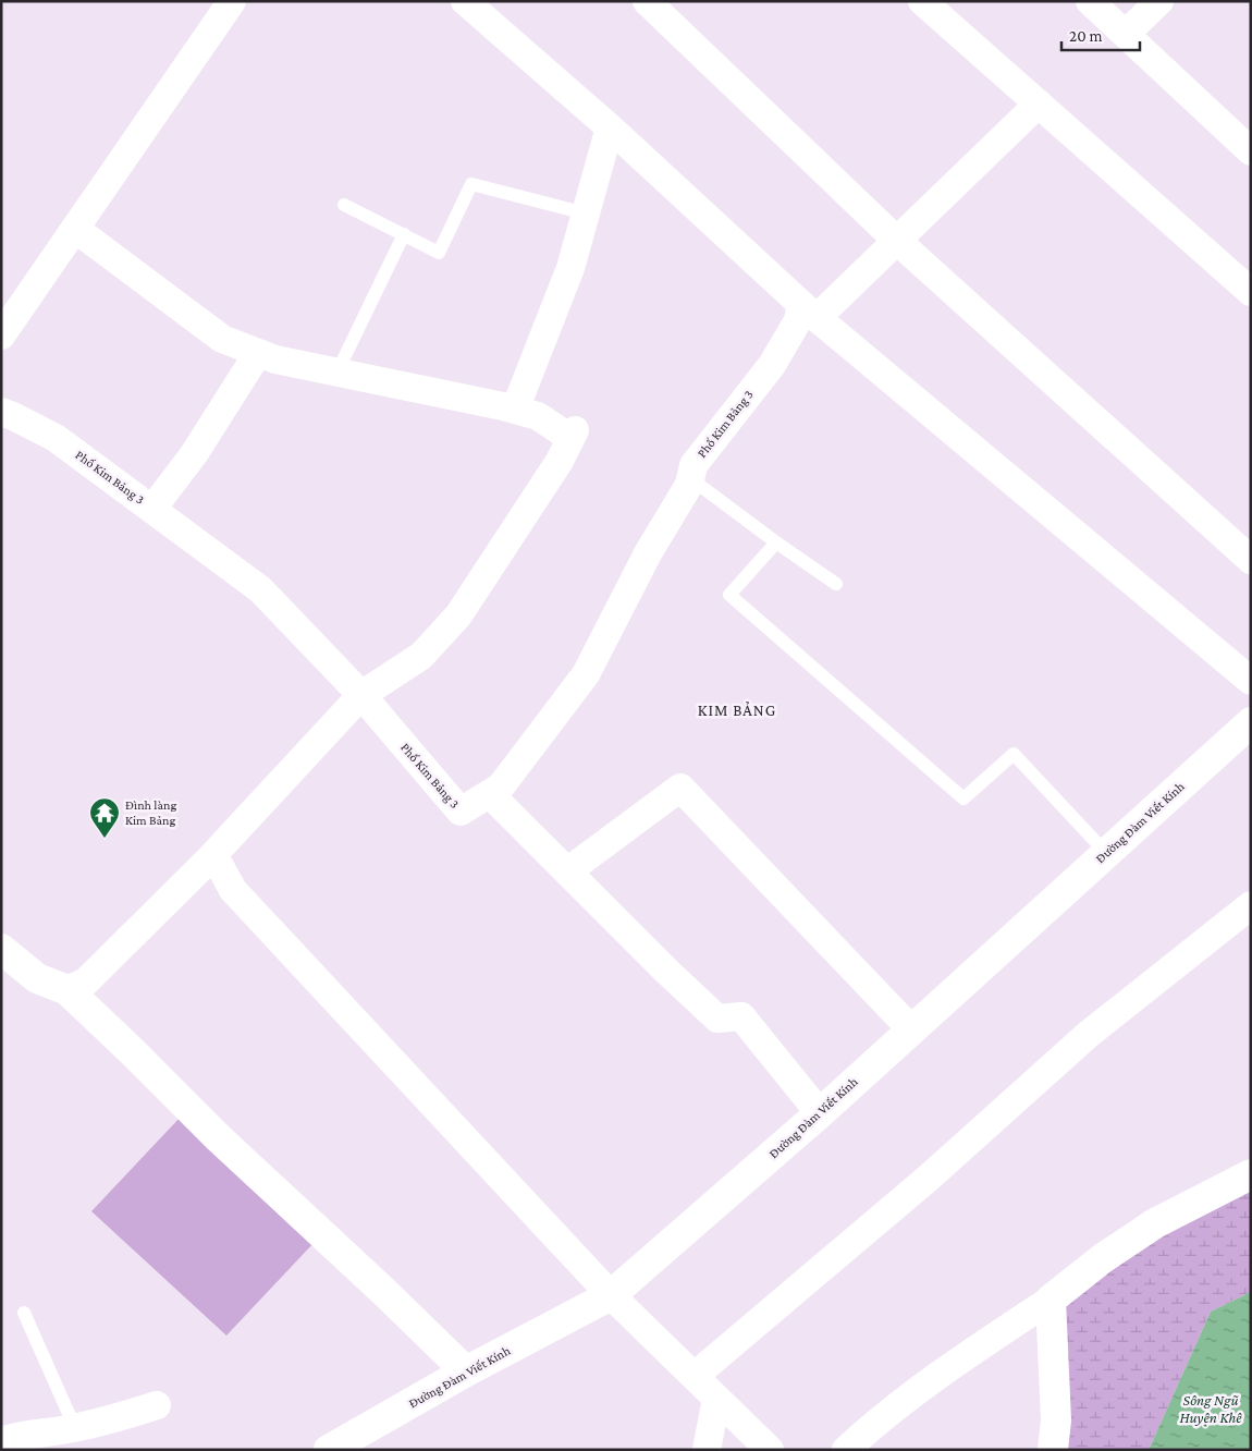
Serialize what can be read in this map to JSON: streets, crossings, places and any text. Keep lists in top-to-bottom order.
{
  "streets": {
    "main road": ["Đường Đàm Viết Kính"],
    "street": ["Phố Kim Bảng 3"]
  },
  "districts": ["KIM BẢNG"],
  "water": ["Sông Ngũ Huyện Khê"],
  "places": {
    "temple": ["Đình làng Kim Bảng"]
  },
  "scale_bar": "20 m"
}
